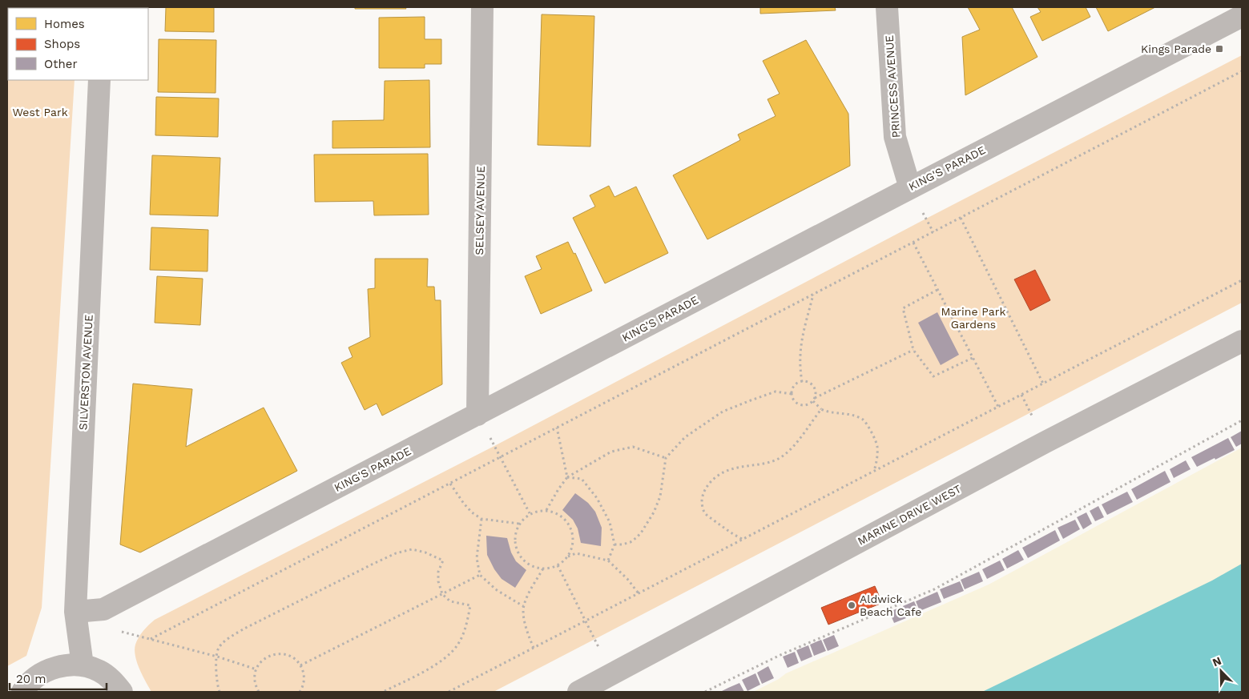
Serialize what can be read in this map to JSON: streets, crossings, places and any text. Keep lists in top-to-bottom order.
{
  "streets": {
    "street": [
      "PRINCESS AVENUE",
      "KING'S PARADE",
      "SELSEY AVENUE",
      "SILVERSTON AVENUE",
      "MARINE DRIVE WEST"
    ]
  },
  "crossings": [
    ["PRINCESS AVENUE", "KING'S PARADE"],
    ["KING'S PARADE", "SELSEY AVENUE"],
    ["KING'S PARADE", "SILVERSTON AVENUE"]
  ],
  "parks": ["West Park", "Marine Park Gardens"],
  "places": {
    "transit": ["Kings Parade"],
    "other": ["Aldwick Beach Cafe"]
  },
  "legend": ["Homes", "Shops", "Other"],
  "scale_bar": "20 m",
  "north": "top left"
}
